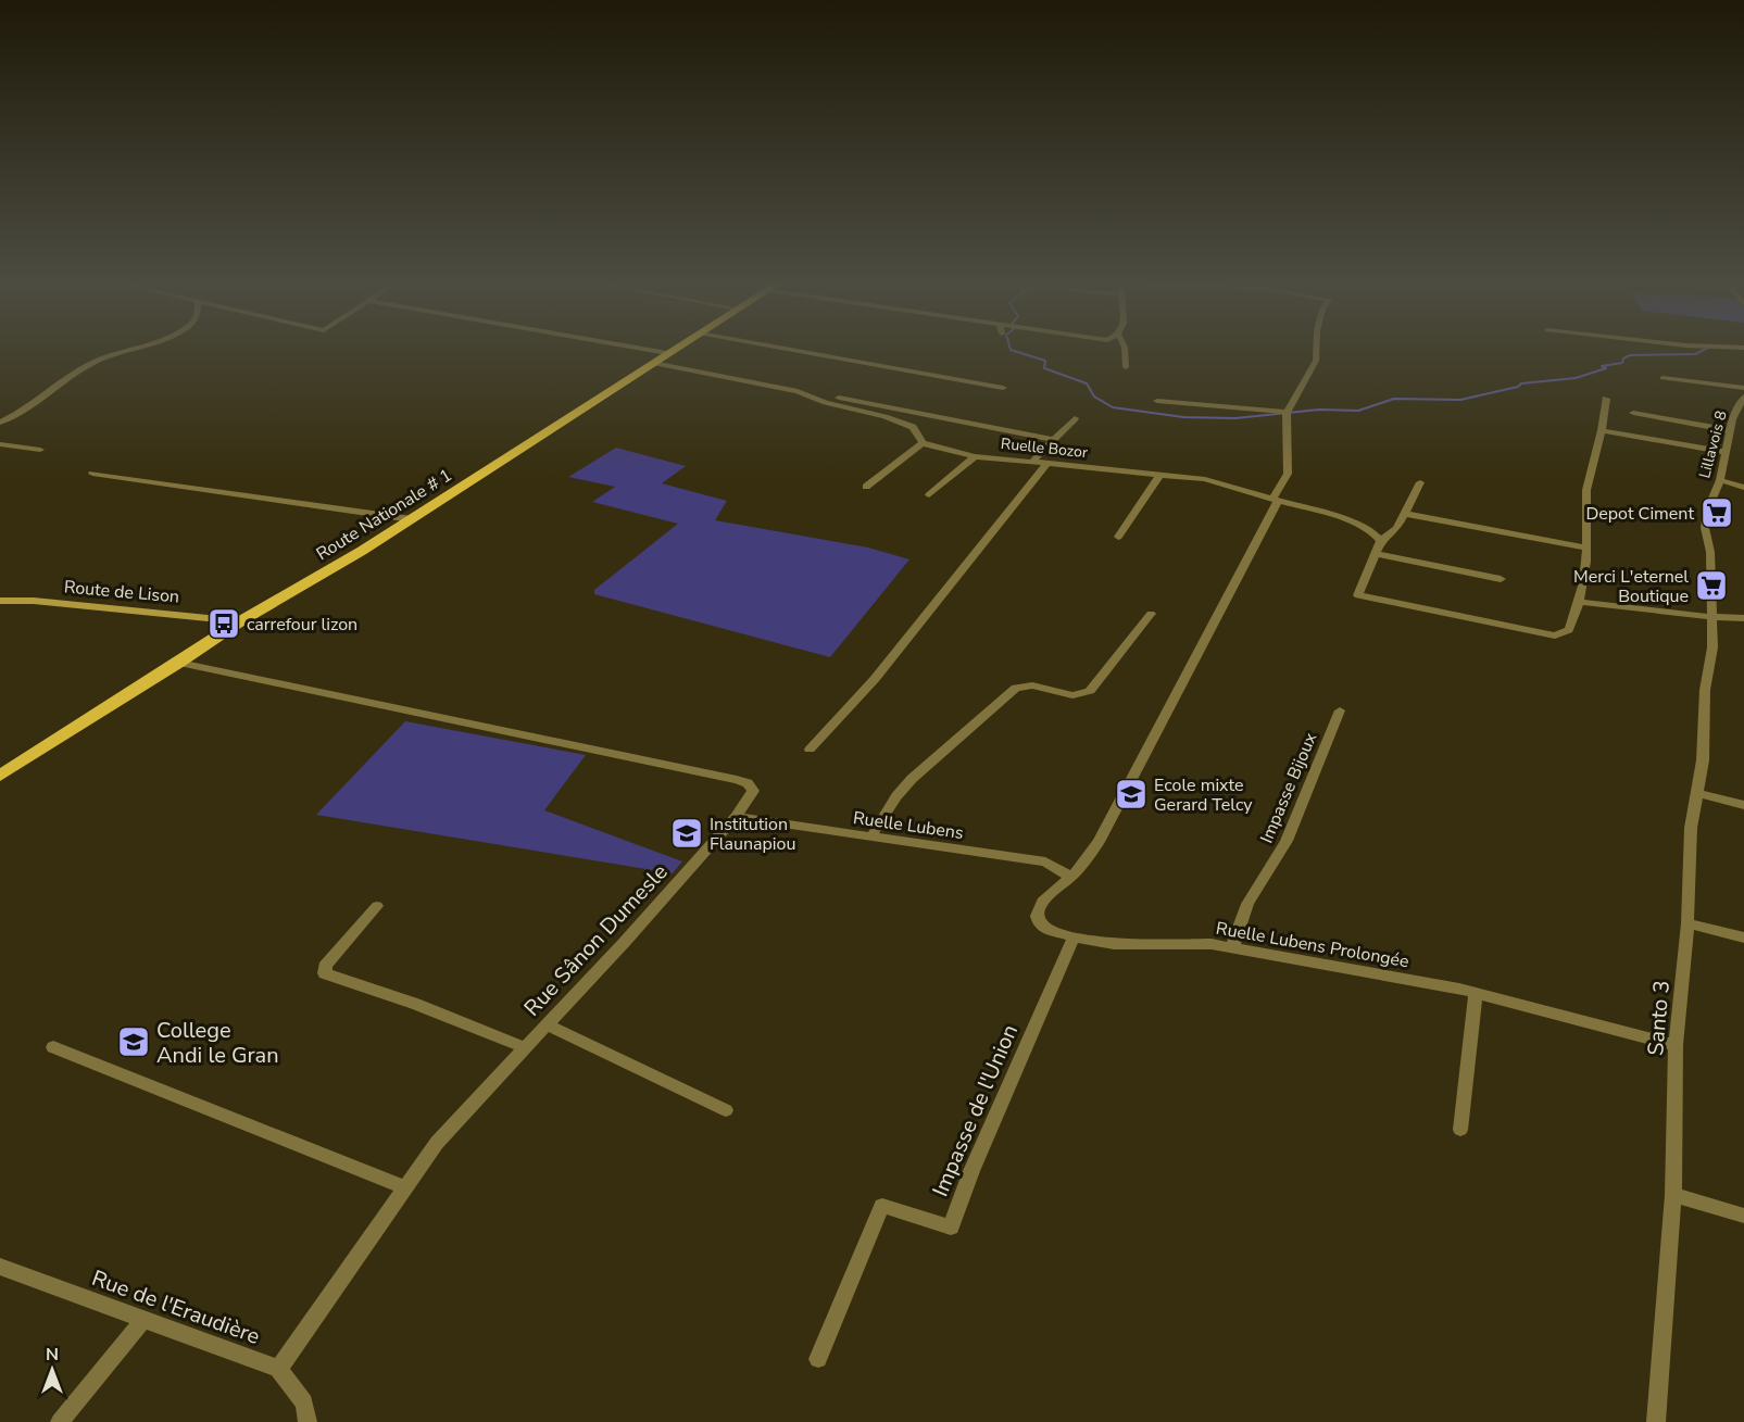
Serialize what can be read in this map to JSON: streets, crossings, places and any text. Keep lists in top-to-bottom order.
{
  "streets": {
    "main road": ["Route Nationale # 1"],
    "street": [
      "Lillavois 8",
      "Ruelle Bozor",
      "Route de Lison",
      "Impasse Bijoux",
      "Ruelle Lubens",
      "Rue Sânon Dumesle",
      "Ruelle Lubens Prolongée",
      "Santo 3",
      "Impasse de l'Union",
      "Rue de l'Eraudière"
    ]
  },
  "crossings": [
    ["Lillavois 8", "Santo 3"],
    ["Ruelle Bozor", "Ruelle Lubens Prolongée"],
    ["Route Nationale # 1", "Route de Lison"],
    ["Route Nationale # 1", "Rue Sânon Dumesle"],
    ["Impasse Bijoux", "Ruelle Lubens Prolongée"],
    ["Ruelle Lubens", "Rue Sânon Dumesle"],
    ["Ruelle Lubens", "Ruelle Lubens Prolongée"],
    ["Rue Sânon Dumesle", "Rue de l'Eraudière"],
    ["Ruelle Lubens Prolongée", "Santo 3"],
    ["Ruelle Lubens Prolongée", "Impasse de l'Union"]
  ],
  "places": {
    "supermarket": ["Depot Ciment", "Merci L'eternel Boutique"],
    "bus stop": ["carrefour lizon"],
    "school or university": ["Ecole mixte Gerard Telcy", "Institution Flaunapiou", "College Andi le Gran"]
  },
  "north": "top"
}
